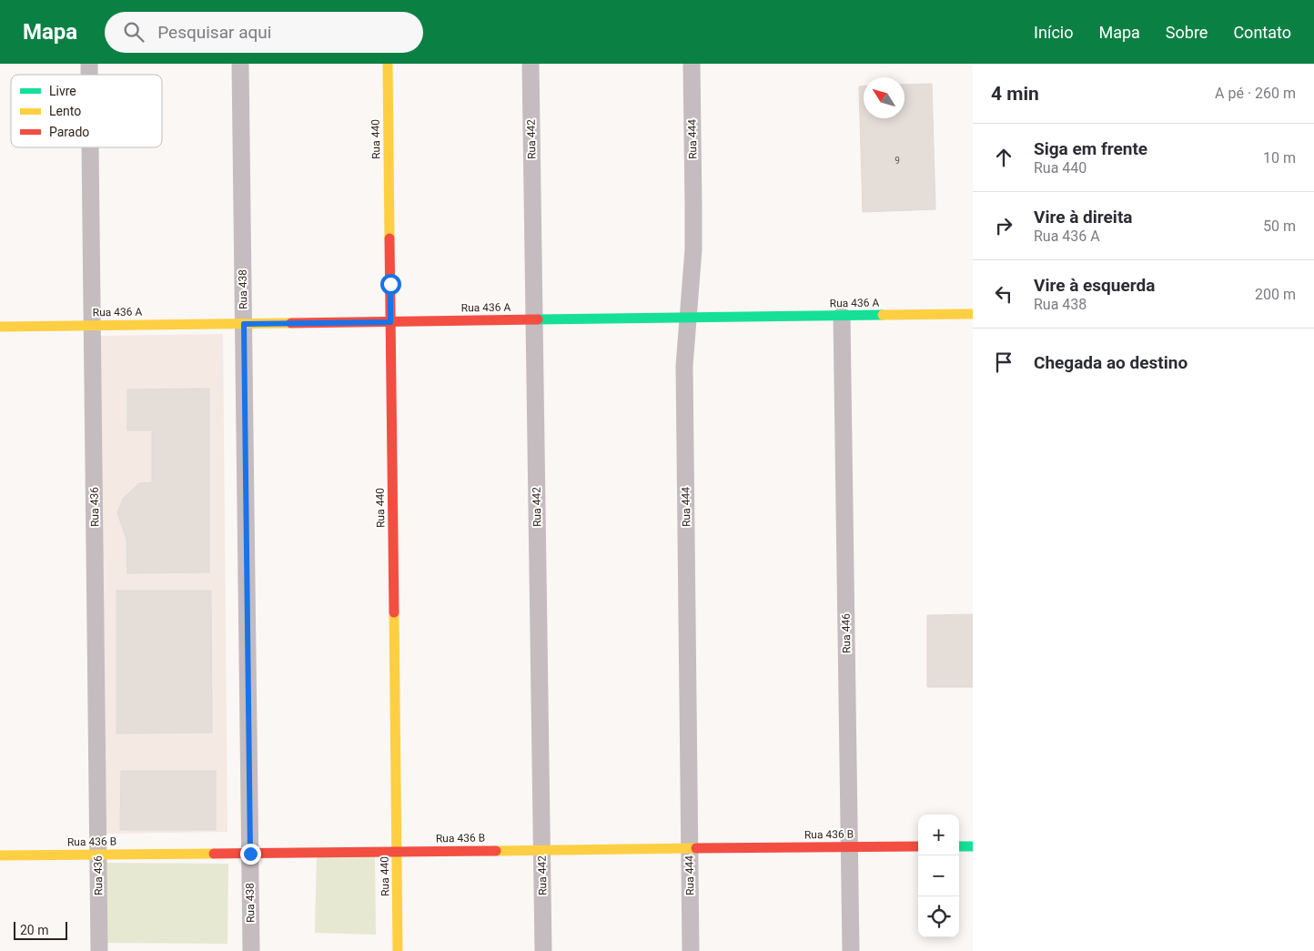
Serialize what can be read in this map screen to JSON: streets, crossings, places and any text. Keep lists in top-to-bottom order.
{
  "streets": {
    "street": [
      "Rua 440",
      "Rua 442",
      "Rua 444",
      "Rua 438",
      "Rua 436 A",
      "Rua 436",
      "Rua 446",
      "Rua 436 B"
    ]
  },
  "crossings": [
    ["Rua 440", "Rua 436 A"],
    ["Rua 440", "Rua 436 B"],
    ["Rua 442", "Rua 436 A"],
    ["Rua 442", "Rua 436 B"],
    ["Rua 444", "Rua 436 A"],
    ["Rua 444", "Rua 436 B"],
    ["Rua 438", "Rua 436 A"],
    ["Rua 438", "Rua 436 B"],
    ["Rua 436 A", "Rua 436"],
    ["Rua 436 A", "Rua 446"],
    ["Rua 436", "Rua 436 B"],
    ["Rua 446", "Rua 436 B"]
  ],
  "house_numbers": ["9"],
  "legend": ["Livre", "Lento", "Parado"],
  "scale_bar": "20 m",
  "north": "top left",
  "page": {
    "header": "Mapa",
    "search": "Pesquisar aqui",
    "nav": [
      "Início",
      "Mapa",
      "Sobre",
      "Contato"
    ],
    "heading": ["4 min", "A pé · 260 m"],
    "list": [
      ["Siga em frente", "Rua 440", "10 m"],
      ["Vire à direita", "Rua 436 A", "50 m"],
      ["Vire à esquerda", "Rua 438", "200 m"],
      "Chegada ao destino"
    ],
    "map_buttons": ["+", "−"],
    "scale": "20 m"
  }
}
